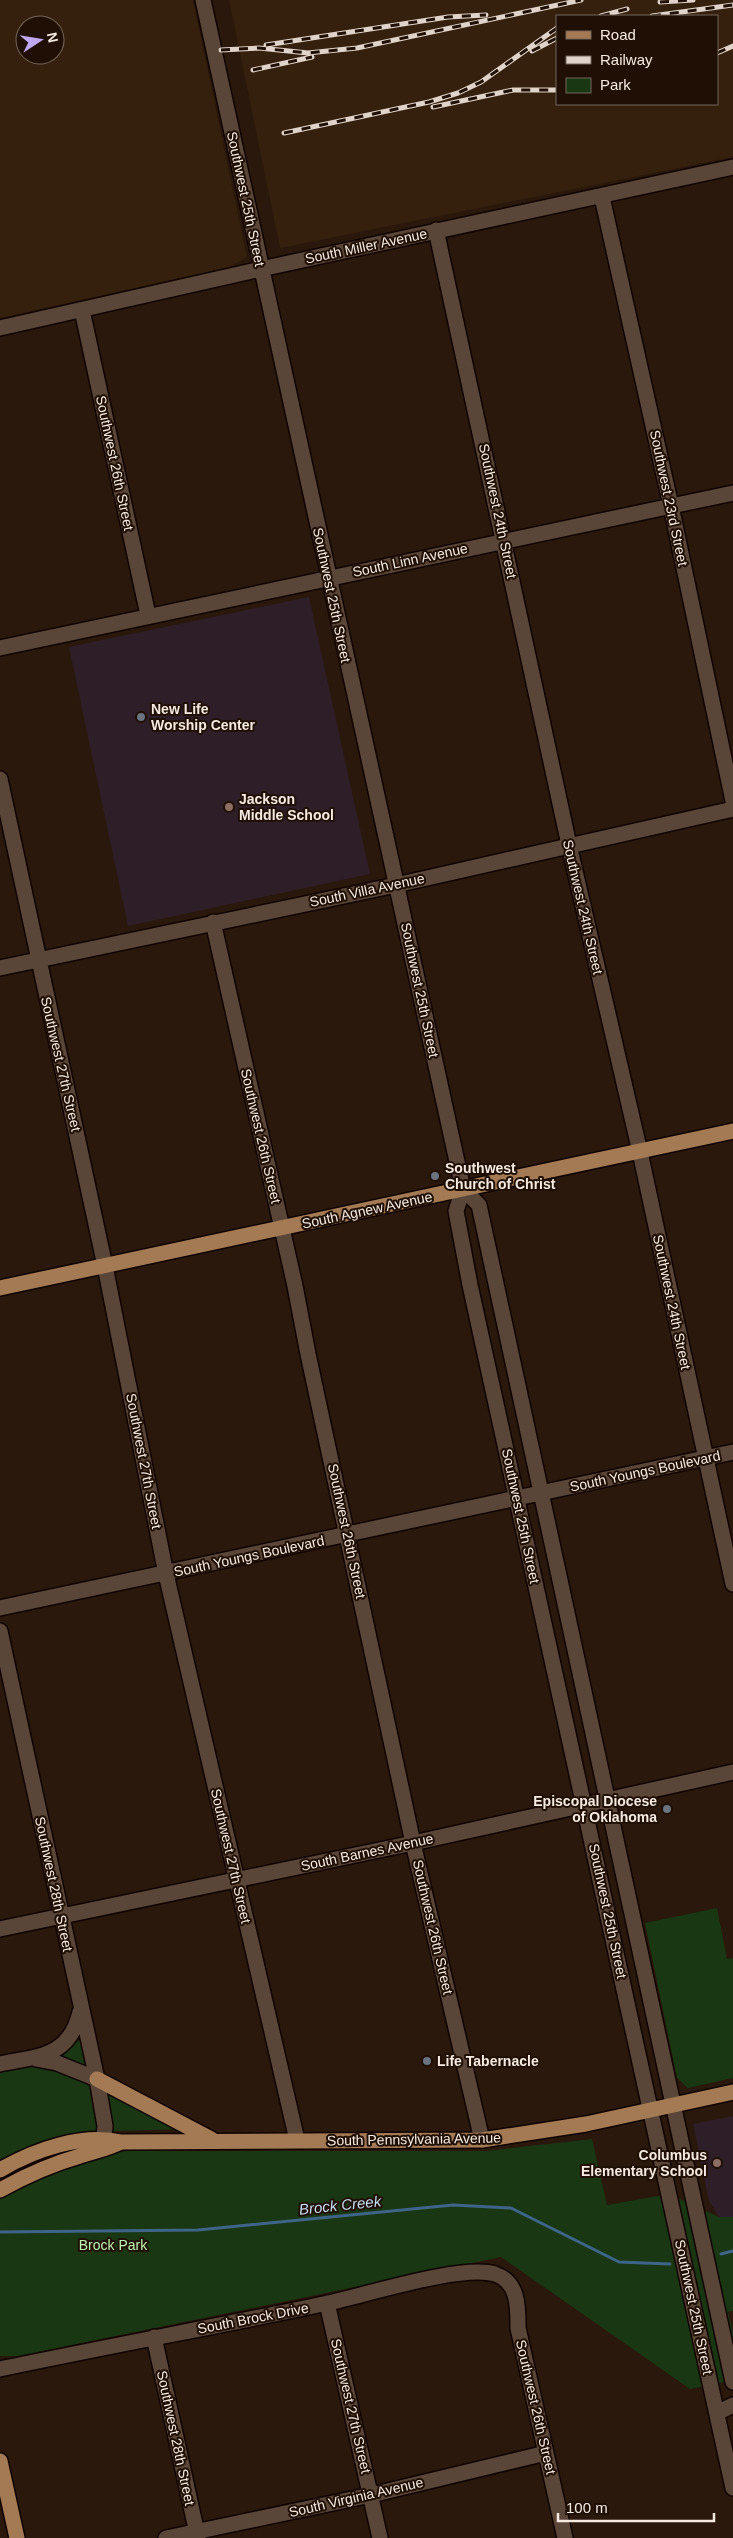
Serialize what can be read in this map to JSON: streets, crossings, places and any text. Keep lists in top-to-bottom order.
{
  "streets": {
    "main road": ["South Agnew Avenue", "South Pennsylvania Avenue"],
    "street": [
      "Southwest 25th Street",
      "South Miller Avenue",
      "Southwest 26th Street",
      "Southwest 23rd Street",
      "Southwest 24th Street",
      "South Linn Avenue",
      "South Villa Avenue",
      "Southwest 27th Street",
      "South Youngs Boulevard",
      "South Barnes Avenue",
      "Southwest 28th Street",
      "South Brock Drive",
      "South Virginia Avenue"
    ]
  },
  "crossings": [
    ["Southwest 25th Street", "South Miller Avenue"],
    ["Southwest 25th Street", "South Linn Avenue"],
    ["Southwest 25th Street", "South Villa Avenue"],
    ["Southwest 25th Street", "South Agnew Avenue"],
    ["Southwest 25th Street", "South Youngs Boulevard"],
    ["Southwest 25th Street", "South Barnes Avenue"],
    ["Southwest 25th Street", "South Pennsylvania Avenue"],
    ["South Miller Avenue", "Southwest 26th Street"],
    ["South Miller Avenue", "Southwest 23rd Street"],
    ["South Miller Avenue", "Southwest 24th Street"],
    ["Southwest 26th Street", "South Linn Avenue"],
    ["Southwest 26th Street", "South Villa Avenue"],
    ["Southwest 26th Street", "South Agnew Avenue"],
    ["Southwest 26th Street", "South Youngs Boulevard"],
    ["Southwest 26th Street", "South Barnes Avenue"],
    ["Southwest 26th Street", "South Pennsylvania Avenue"],
    ["Southwest 26th Street", "South Brock Drive"],
    ["Southwest 26th Street", "South Virginia Avenue"],
    ["Southwest 23rd Street", "South Linn Avenue"],
    ["Southwest 24th Street", "South Linn Avenue"],
    ["Southwest 24th Street", "South Villa Avenue"],
    ["Southwest 24th Street", "South Agnew Avenue"],
    ["Southwest 24th Street", "South Youngs Boulevard"],
    ["South Villa Avenue", "Southwest 27th Street"],
    ["Southwest 27th Street", "South Agnew Avenue"],
    ["Southwest 27th Street", "South Youngs Boulevard"],
    ["Southwest 27th Street", "South Barnes Avenue"],
    ["Southwest 27th Street", "South Pennsylvania Avenue"],
    ["Southwest 27th Street", "South Brock Drive"],
    ["Southwest 27th Street", "South Virginia Avenue"],
    ["South Barnes Avenue", "Southwest 28th Street"],
    ["Southwest 28th Street", "South Pennsylvania Avenue"],
    ["Southwest 28th Street", "South Brock Drive"],
    ["Southwest 28th Street", "South Virginia Avenue"]
  ],
  "water": ["Brock Creek"],
  "parks": ["Brock Park"],
  "places": [
    "New Life Worship Center",
    "Jackson Middle School",
    "Southwest Church of Christ",
    "Episcopal Diocese of Oklahoma",
    "Life Tabernacle",
    "Columbus Elementary School"
  ],
  "legend": ["Road", "Railway", "Park"],
  "scale_bar": "100 m",
  "north": "right"
}
